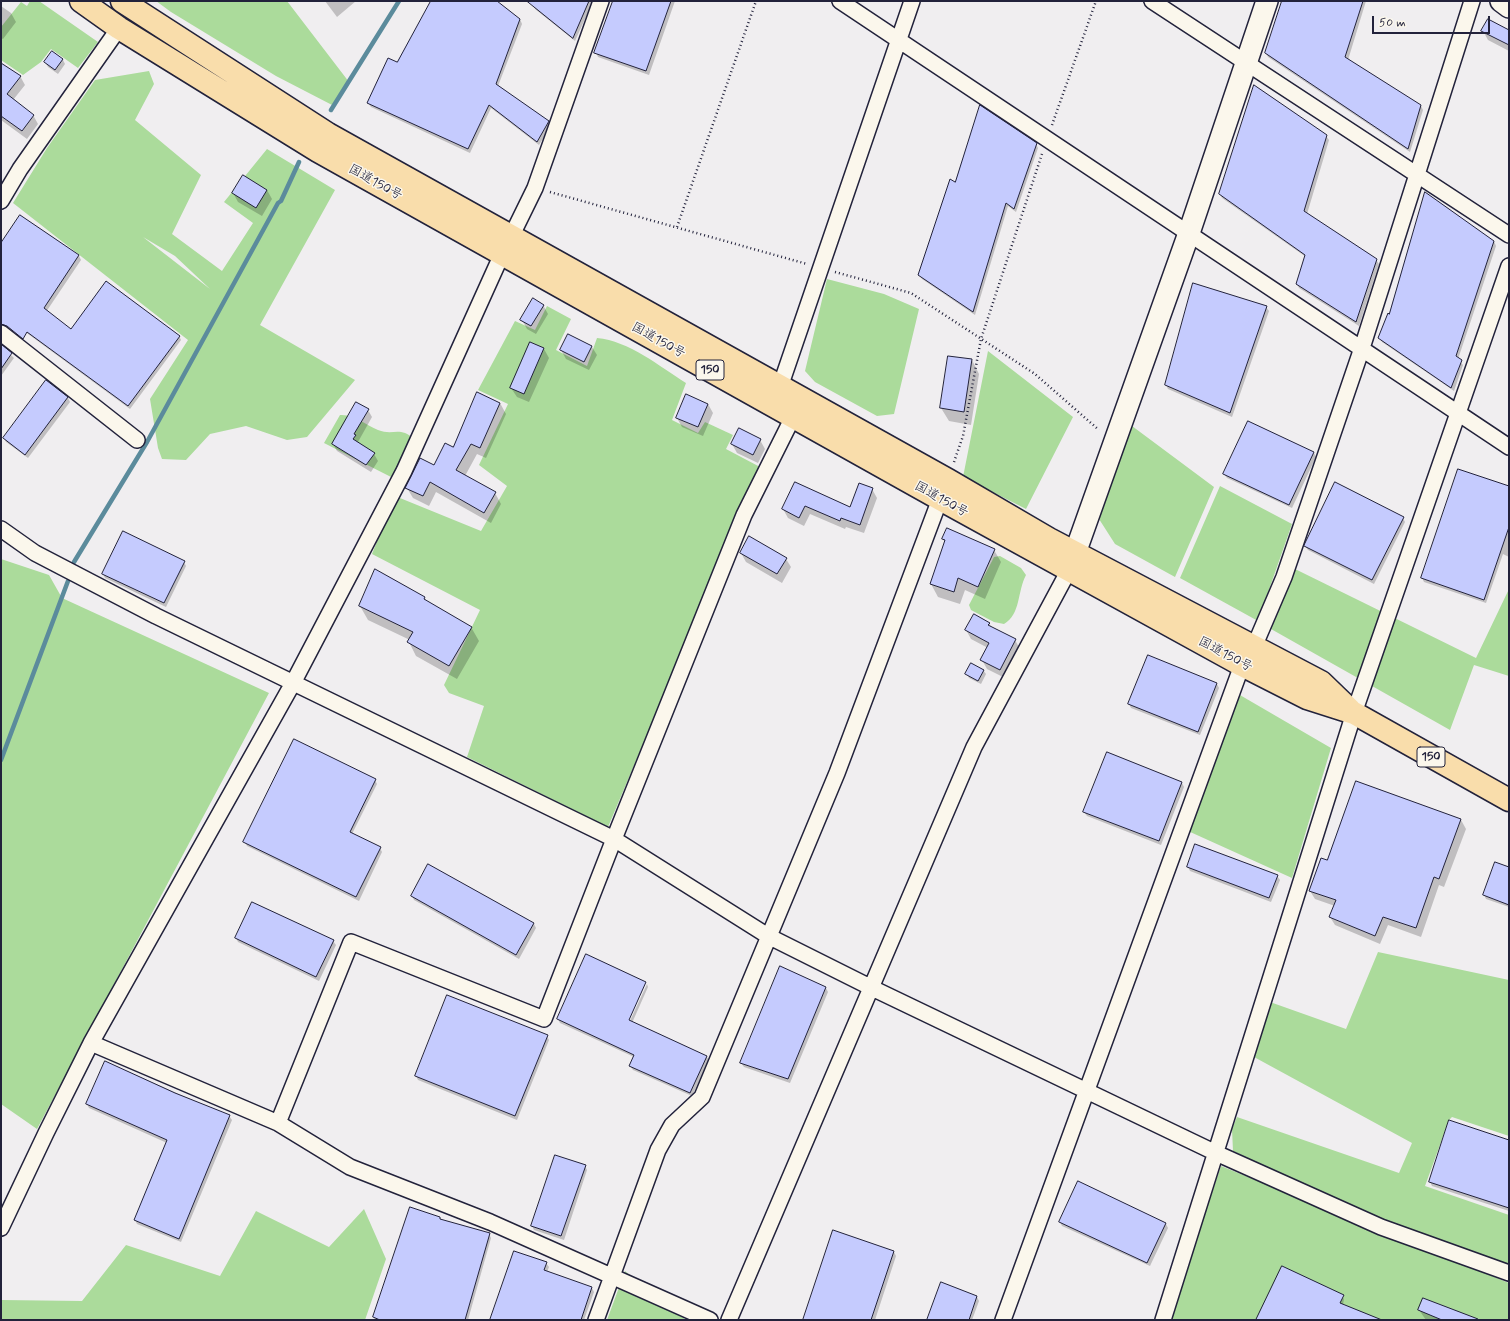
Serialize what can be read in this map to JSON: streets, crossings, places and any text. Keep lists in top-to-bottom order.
{
  "streets": {
    "highway": ["国道150号", "150"]
  },
  "scale_bar": "50 m"
}
